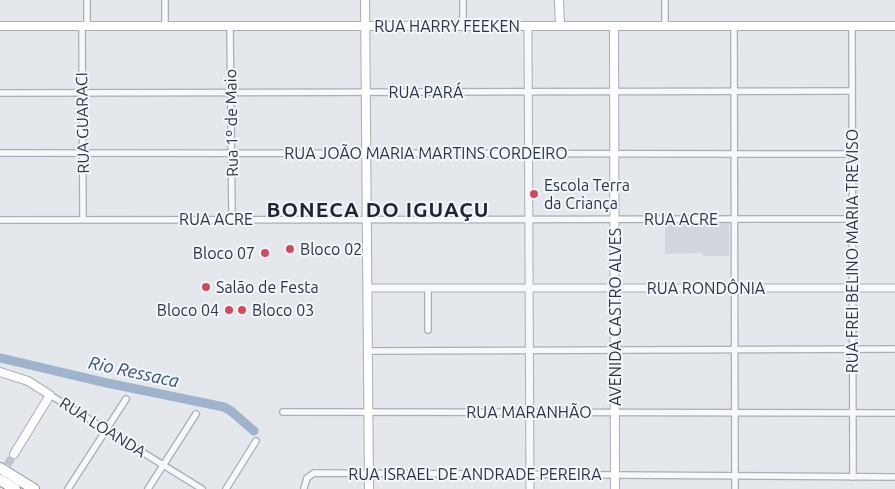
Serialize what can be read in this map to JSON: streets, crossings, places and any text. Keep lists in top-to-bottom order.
{
  "streets": {
    "main road": ["RUA HARRY FEEKEN", "AVENIDA CASTRO ALVES", "RUA LOANDA"],
    "street": [
      "RUA PARÁ",
      "RUA GUARACI",
      "Rua 1º de Maio",
      "RUA JOÃO MARIA MARTINS CORDEIRO",
      "RUA ACRE",
      "RUA FREI BELINO MARIA TREVISO",
      "RUA RONDÔNIA",
      "RUA MARANHÃO",
      "RUA ISRAEL DE ANDRADE PEREIRA"
    ]
  },
  "crossings": [
    ["RUA HARRY FEEKEN", "RUA GUARACI"],
    ["RUA HARRY FEEKEN", "Rua 1º de Maio"],
    ["RUA HARRY FEEKEN", "RUA FREI BELINO MARIA TREVISO"],
    ["RUA HARRY FEEKEN", "AVENIDA CASTRO ALVES"],
    ["RUA PARÁ", "RUA GUARACI"],
    ["RUA PARÁ", "Rua 1º de Maio"],
    ["RUA PARÁ", "RUA FREI BELINO MARIA TREVISO"],
    ["RUA PARÁ", "AVENIDA CASTRO ALVES"],
    ["RUA GUARACI", "RUA JOÃO MARIA MARTINS CORDEIRO"],
    ["RUA GUARACI", "RUA ACRE"],
    ["Rua 1º de Maio", "RUA JOÃO MARIA MARTINS CORDEIRO"],
    ["Rua 1º de Maio", "RUA ACRE"],
    ["RUA JOÃO MARIA MARTINS CORDEIRO", "RUA FREI BELINO MARIA TREVISO"],
    ["RUA JOÃO MARIA MARTINS CORDEIRO", "AVENIDA CASTRO ALVES"],
    ["RUA ACRE", "RUA FREI BELINO MARIA TREVISO"],
    ["RUA ACRE", "AVENIDA CASTRO ALVES"],
    ["RUA FREI BELINO MARIA TREVISO", "RUA RONDÔNIA"],
    ["RUA FREI BELINO MARIA TREVISO", "RUA MARANHÃO"],
    ["RUA FREI BELINO MARIA TREVISO", "RUA ISRAEL DE ANDRADE PEREIRA"],
    ["RUA RONDÔNIA", "AVENIDA CASTRO ALVES"],
    ["AVENIDA CASTRO ALVES", "RUA MARANHÃO"],
    ["AVENIDA CASTRO ALVES", "RUA ISRAEL DE ANDRADE PEREIRA"]
  ],
  "districts": ["BONECA DO IGUAÇU"],
  "water": ["Rio Ressaca"],
  "places": [
    "Escola Terra da Criança",
    "Bloco 02",
    "Bloco 07",
    "Salão de Festa",
    "Bloco 04",
    "Bloco 03"
  ]
}
